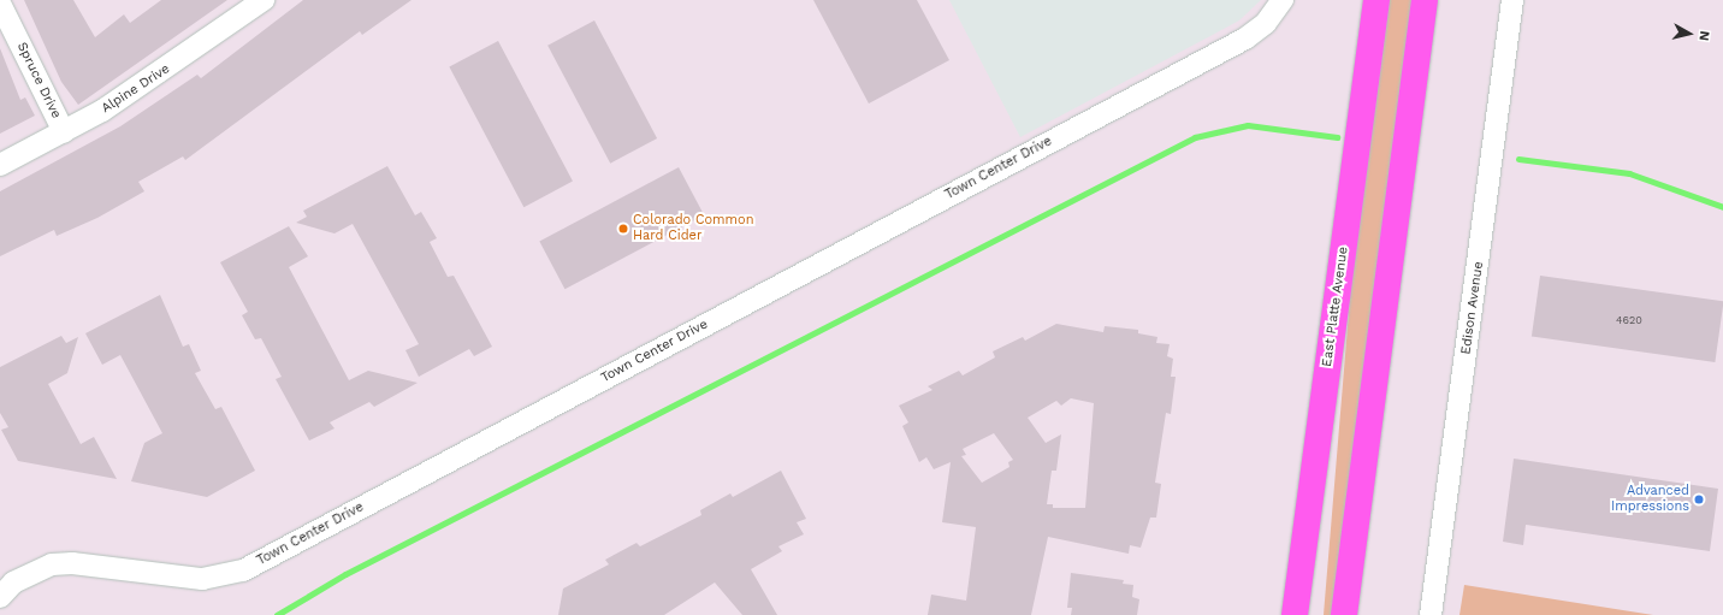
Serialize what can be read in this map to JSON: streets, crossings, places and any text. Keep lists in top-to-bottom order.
{
  "streets": {
    "highway": ["East Platte Avenue"],
    "street": [
      "Spruce Drive",
      "Alpine Drive",
      "Town Center Drive",
      "Edison Avenue"
    ]
  },
  "crossings": [
    ["Spruce Drive", "Alpine Drive"]
  ],
  "places": ["Colorado Common Hard Cider", "Advanced Impressions"],
  "house_numbers": ["4620"],
  "north": "right"
}
